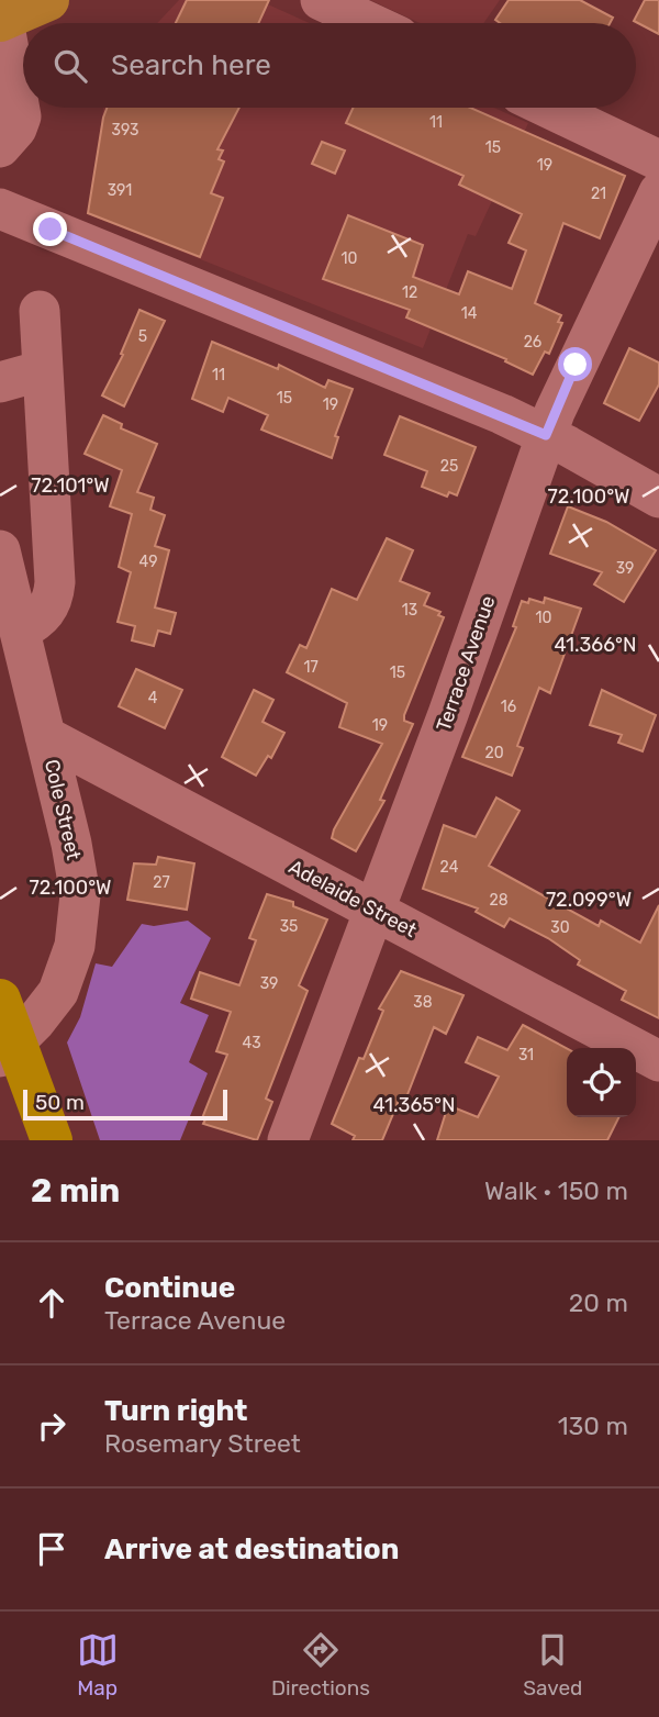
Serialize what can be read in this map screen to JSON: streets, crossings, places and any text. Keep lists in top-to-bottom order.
{
  "streets": {
    "street": ["Terrace Avenue", "Cole Street", "Adelaide Street"]
  },
  "crossings": [
    ["Terrace Avenue", "Adelaide Street"],
    ["Cole Street", "Adelaide Street"]
  ],
  "house_numbers": [
    "11",
    "393",
    "15",
    "19",
    "391",
    "21",
    "10",
    "12",
    "14",
    "5",
    "26",
    "11",
    "15",
    "19",
    "25",
    "49",
    "39",
    "13",
    "10",
    "17",
    "15",
    "4",
    "16",
    "19",
    "20",
    "24",
    "27",
    "28",
    "35",
    "30",
    "39",
    "38",
    "43",
    "31"
  ],
  "scale_bar": "50 m",
  "page": {
    "search": "Search here",
    "scale": "50 m",
    "heading": ["2 min", "Walk · 150 m"],
    "list": [
      ["Continue", "Terrace Avenue", "20 m"],
      ["Turn right", "Rosemary Street", "130 m"],
      "Arrive at destination"
    ],
    "nav": ["Map", "Directions", "Saved"]
  },
  "coordinates": [
    "72.101°W",
    "72.100°W",
    "41.366°N",
    "72.099°W",
    "41.365°N"
  ]
}
